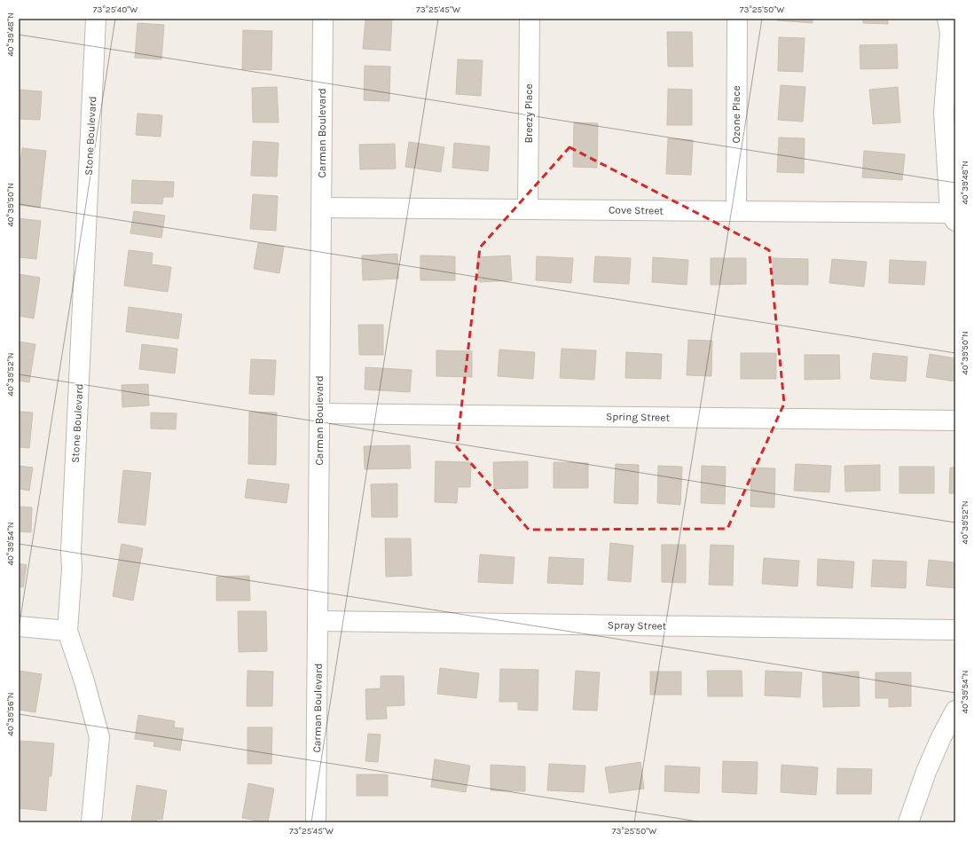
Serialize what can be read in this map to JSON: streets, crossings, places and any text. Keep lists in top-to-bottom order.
{
  "streets": {
    "street": [
      "Breezy Place",
      "Ozone Place",
      "Carman Boulevard",
      "Stone Boulevard",
      "Cove Street",
      "Spring Street",
      "Spray Street"
    ]
  },
  "crossings": [
    ["Breezy Place", "Cove Street"],
    ["Ozone Place", "Cove Street"],
    ["Carman Boulevard", "Cove Street"],
    ["Carman Boulevard", "Spring Street"],
    ["Carman Boulevard", "Spray Street"]
  ],
  "coordinates": [
    "73°25'40\"W",
    "73°25'45\"W",
    "73°25'50\"W",
    "40°39'48\"N",
    "40°39'50\"N",
    "40°39'52\"N",
    "40°39'54\"N",
    "40°39'56\"N"
  ]
}
